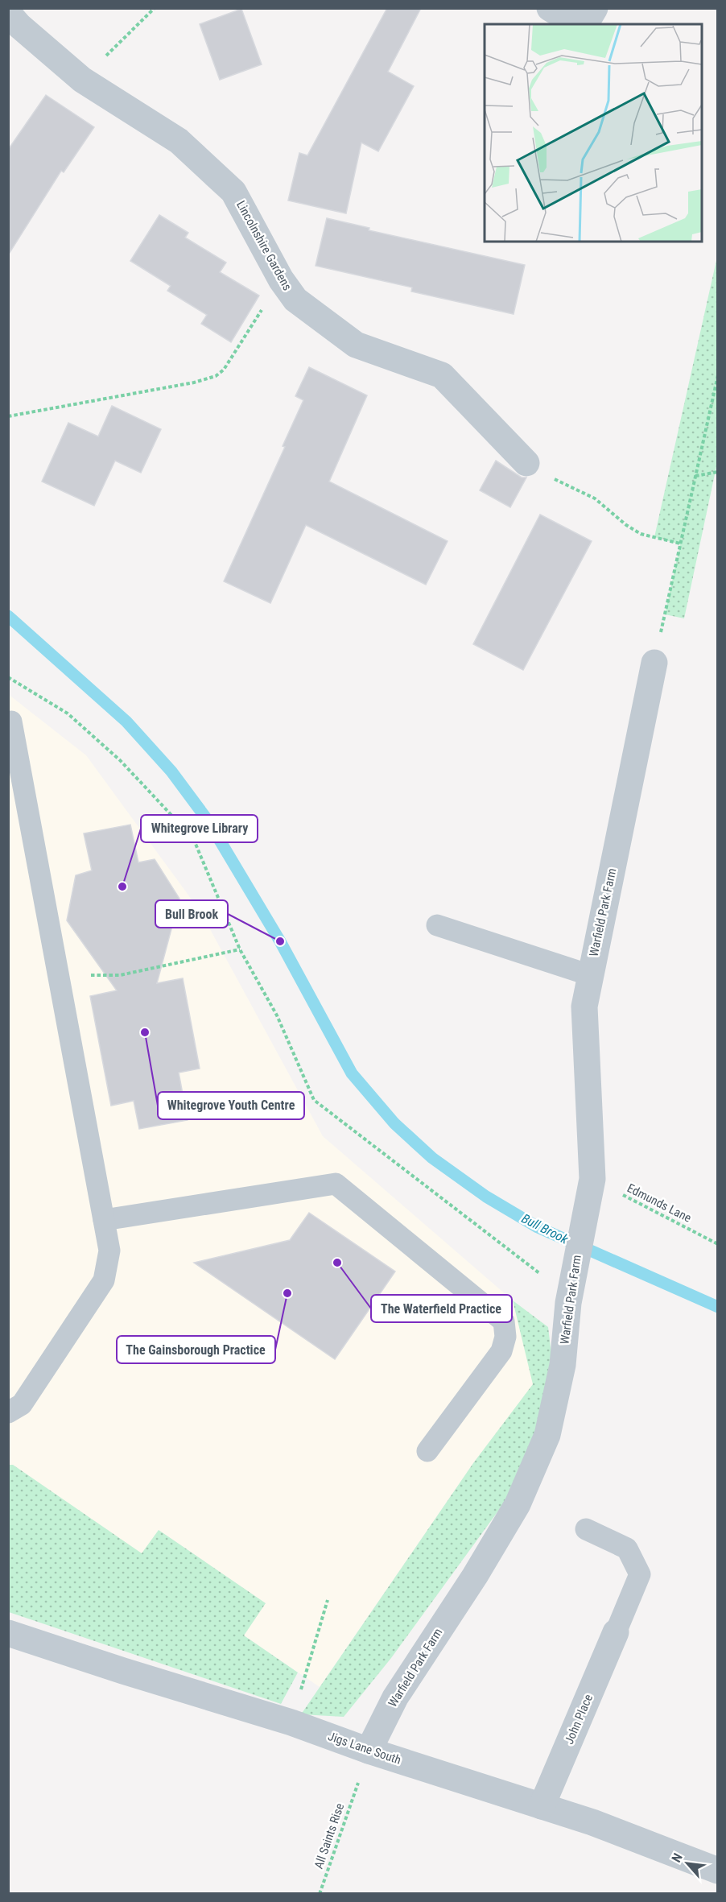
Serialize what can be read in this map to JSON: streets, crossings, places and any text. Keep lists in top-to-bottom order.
{
  "streets": {
    "street": [
      "Lincolnshire Gardens",
      "Warfield Park Farm",
      "John Place",
      "Jigs Lane South"
    ],
    "path": ["Edmunds Lane", "All Saints Rise"]
  },
  "crossings": [
    ["Warfield Park Farm", "Edmunds Lane"],
    ["Warfield Park Farm", "Jigs Lane South"],
    ["John Place", "Jigs Lane South"]
  ],
  "water": ["Bull Brook"],
  "places": [
    "Whitegrove Library",
    "Bull Brook",
    "Whitegrove Youth Centre",
    "The Waterfield Practice",
    "The Gainsborough Practice"
  ],
  "north": "top left"
}
